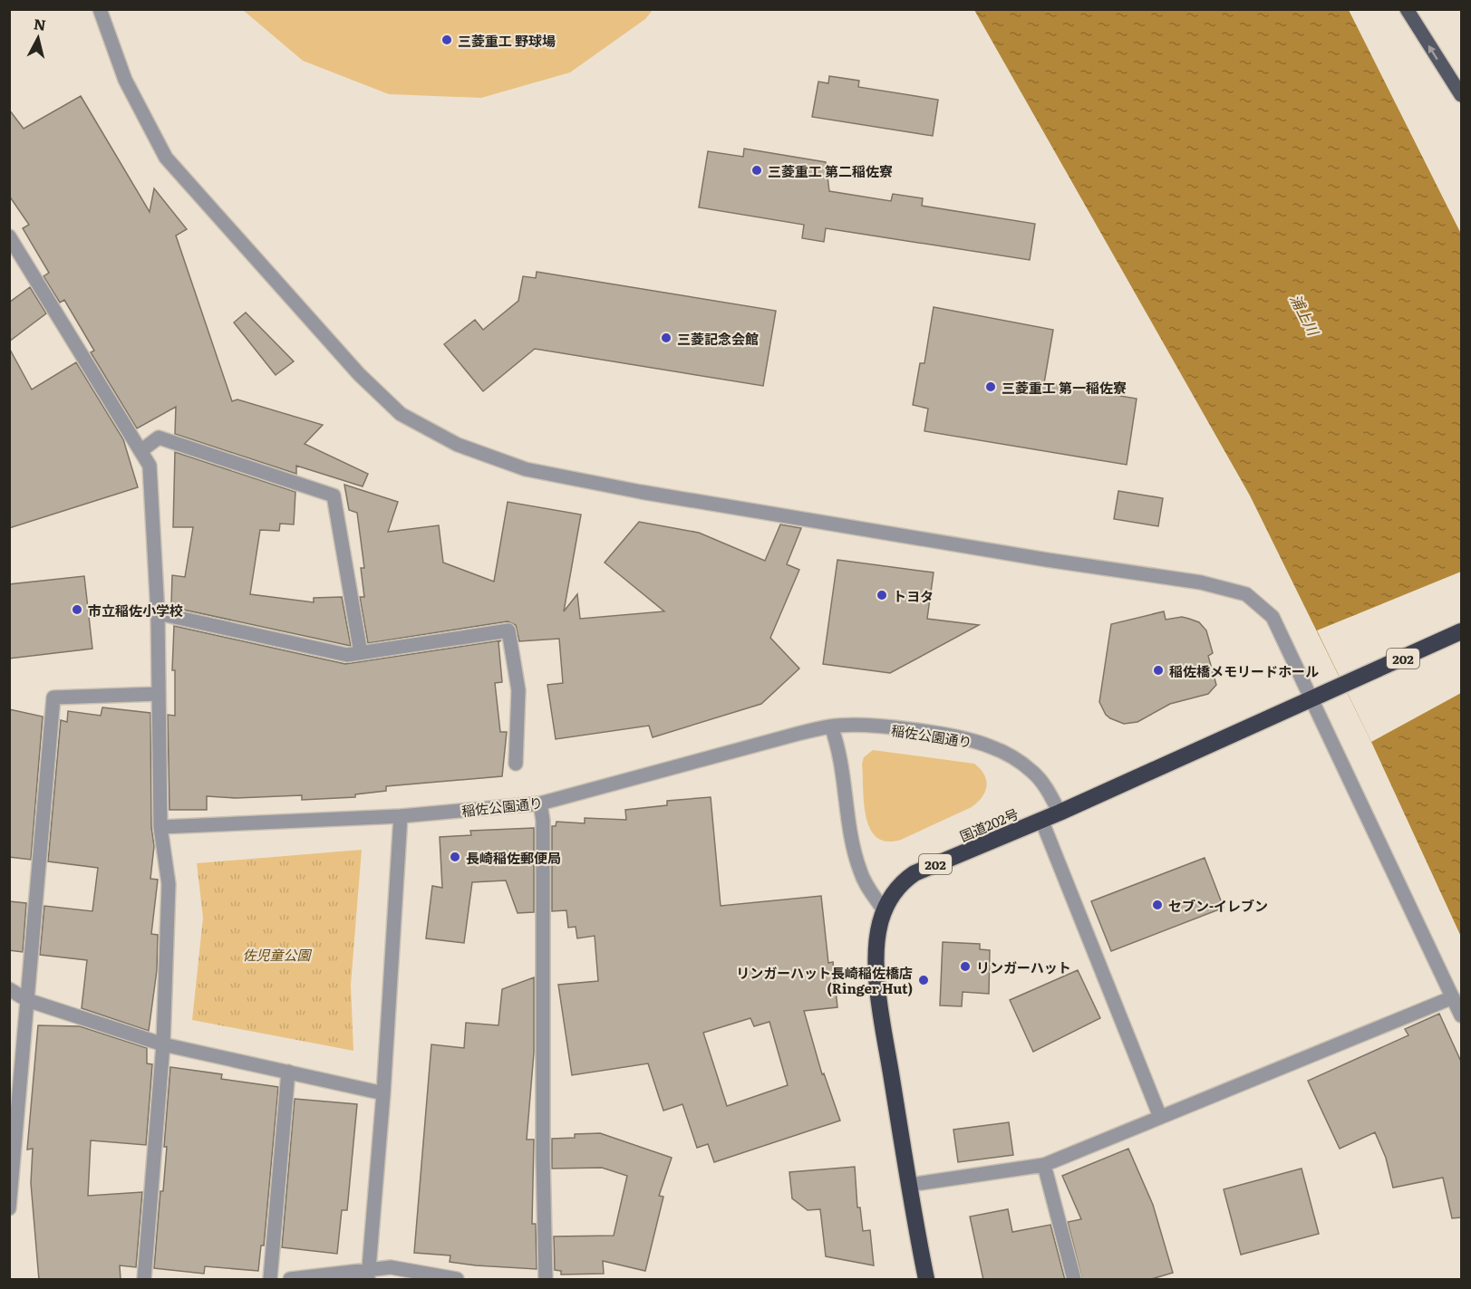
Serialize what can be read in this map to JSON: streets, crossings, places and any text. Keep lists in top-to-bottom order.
{
  "streets": {
    "highway": ["202", "国道202号"],
    "street": ["稲佐公園通り"]
  },
  "crossings": [
    ["稲佐公園通り", "国道202号"]
  ],
  "water": ["浦上川"],
  "parks": ["佐児童公園"],
  "places": [
    "三菱重工 野球場",
    "三菱重工 第二稲佐寮",
    "三菱記念会館",
    "三菱重工 第一稲佐寮",
    "トヨタ",
    "市立稲佐小学校",
    "稲佐橋メモリードホール",
    "長崎稲佐郵便局",
    "セブン-イレブン",
    "リンガーハット",
    "リンガーハット長崎稲佐橋店 (Ringer Hut)"
  ],
  "north": "top"
}
